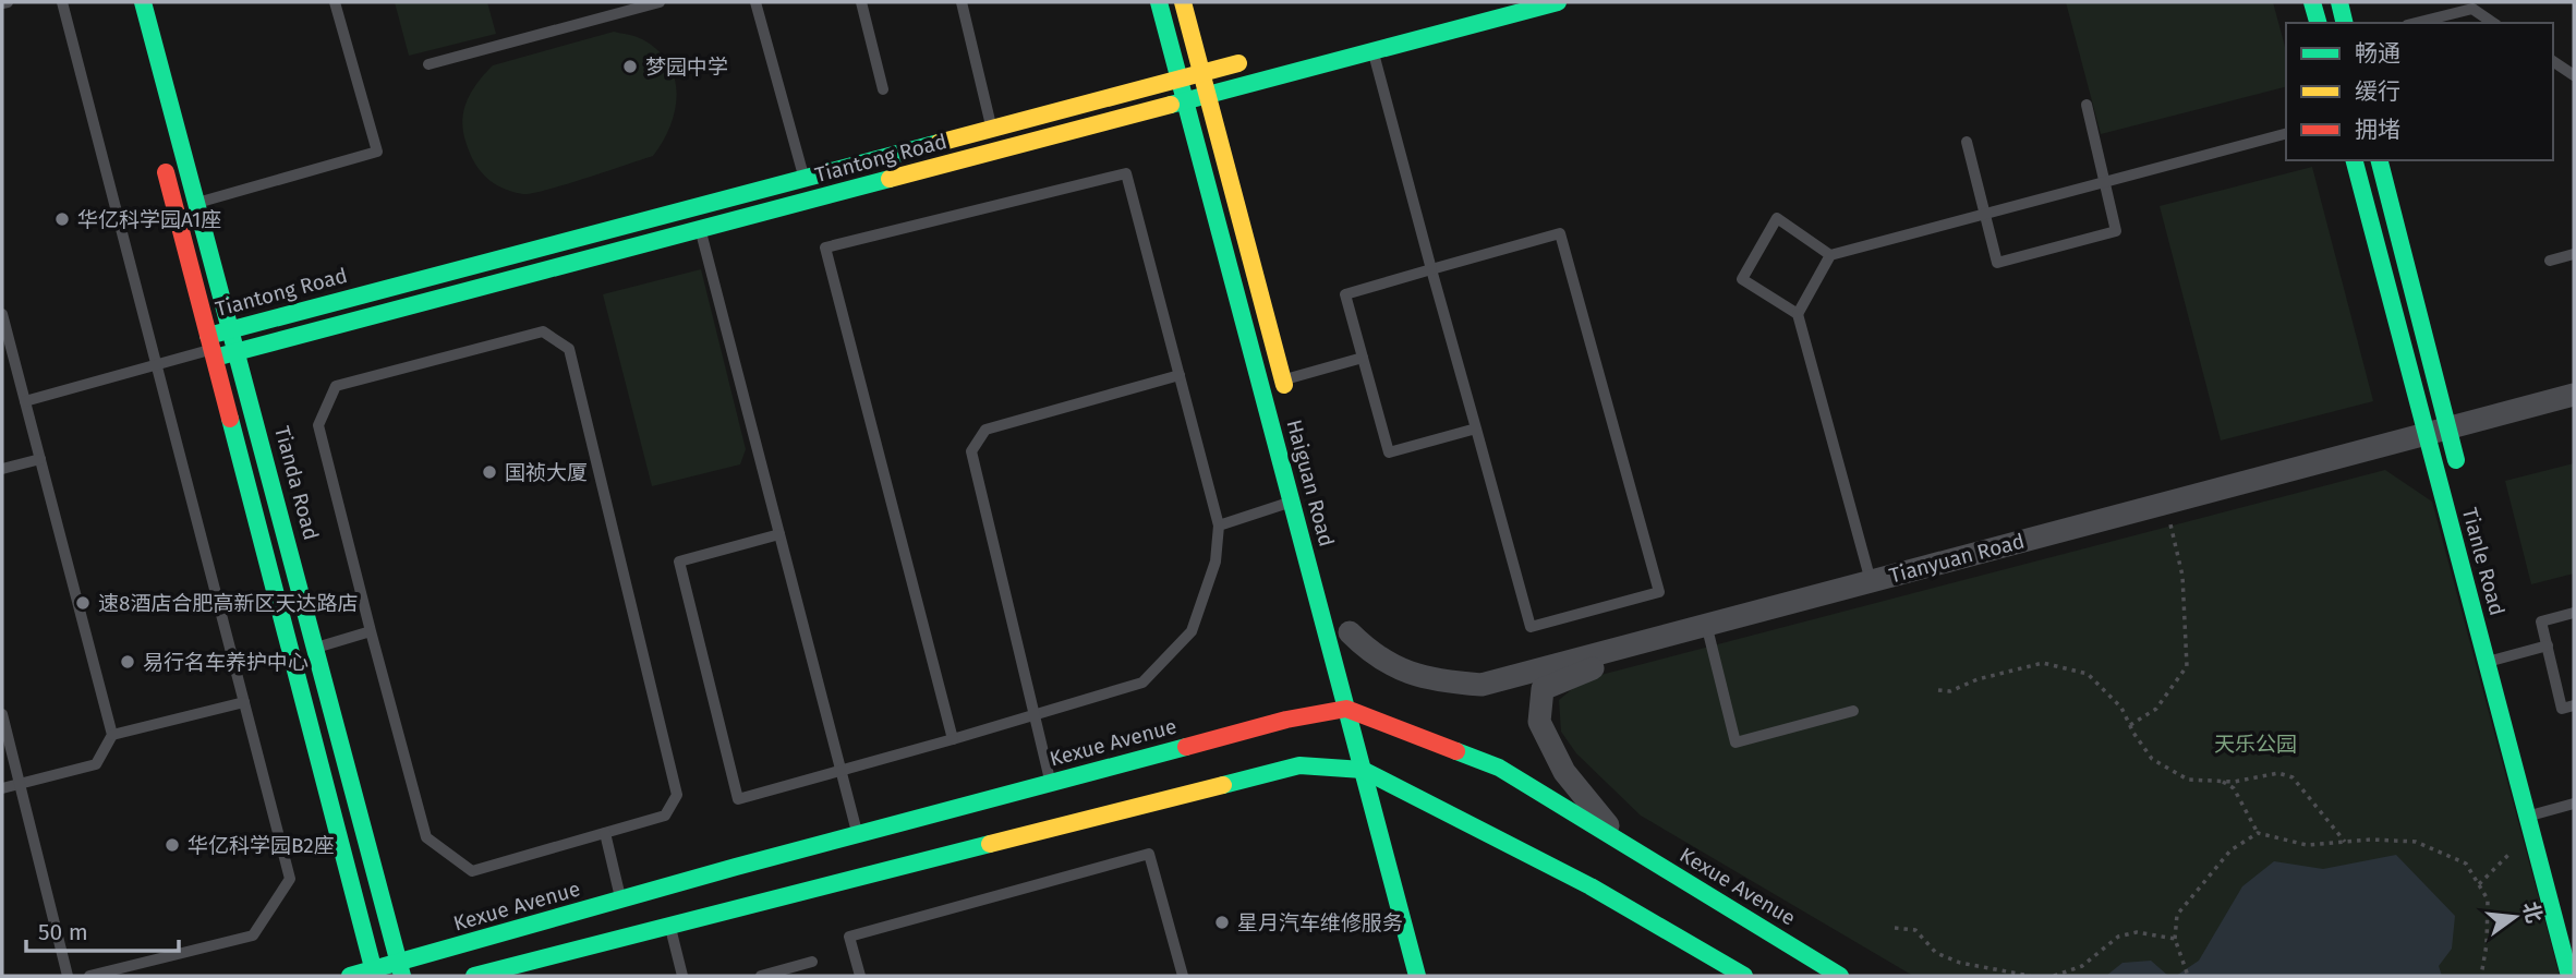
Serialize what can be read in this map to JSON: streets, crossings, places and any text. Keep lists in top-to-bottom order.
{
  "streets": {
    "street": [
      "Tiantong Road",
      "Tianda Road",
      "Haiguan Road",
      "Tianyuan Road",
      "Tianle Road",
      "Kexue Avenue"
    ]
  },
  "crossings": [
    ["Tiantong Road", "Tianda Road"],
    ["Tiantong Road", "Haiguan Road"],
    ["Tianda Road", "Kexue Avenue"],
    ["Haiguan Road", "Kexue Avenue"],
    ["Tianyuan Road", "Tianle Road"],
    ["Tianyuan Road", "Kexue Avenue"]
  ],
  "parks": ["天乐公园"],
  "places": [
    "梦园中学",
    "华亿科学园A1座",
    "国祯大厦",
    "速8酒店合肥高新区天达路店",
    "易行名车养护中心",
    "华亿科学园B2座",
    "星月汽车维修服务"
  ],
  "legend": ["畅通", "缓行", "拥堵"],
  "scale_bar": "50 m",
  "north": "right"
}
